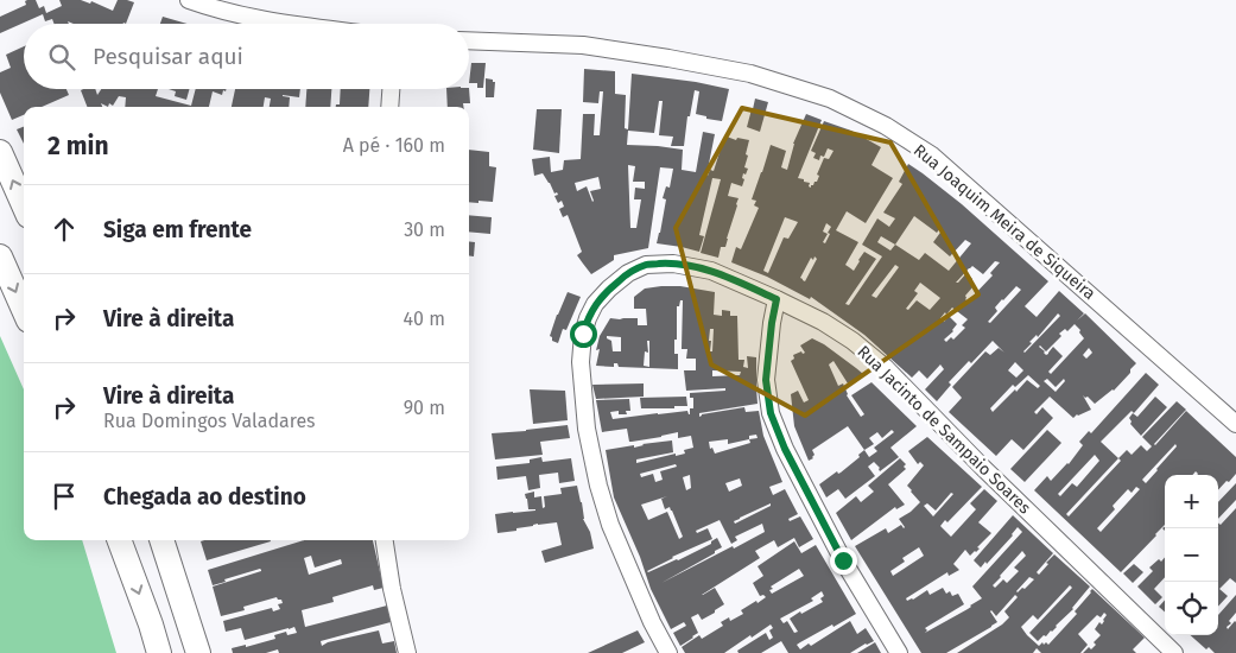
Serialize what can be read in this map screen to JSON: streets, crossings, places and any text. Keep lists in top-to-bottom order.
{
  "streets": {
    "street": ["Rua Joaquim Meira de Siqueira", "Rua Jacinto de Sampaio Soares"]
  },
  "page": {
    "search": "Pesquisar aqui",
    "heading": ["2 min", "A pé · 160 m"],
    "list": [
      ["Siga em frente", "30 m"],
      ["Vire à direita", "40 m"],
      ["Vire à direita", "Rua Domingos Valadares", "90 m"],
      "Chegada ao destino"
    ],
    "map_buttons": ["+", "−"]
  }
}
